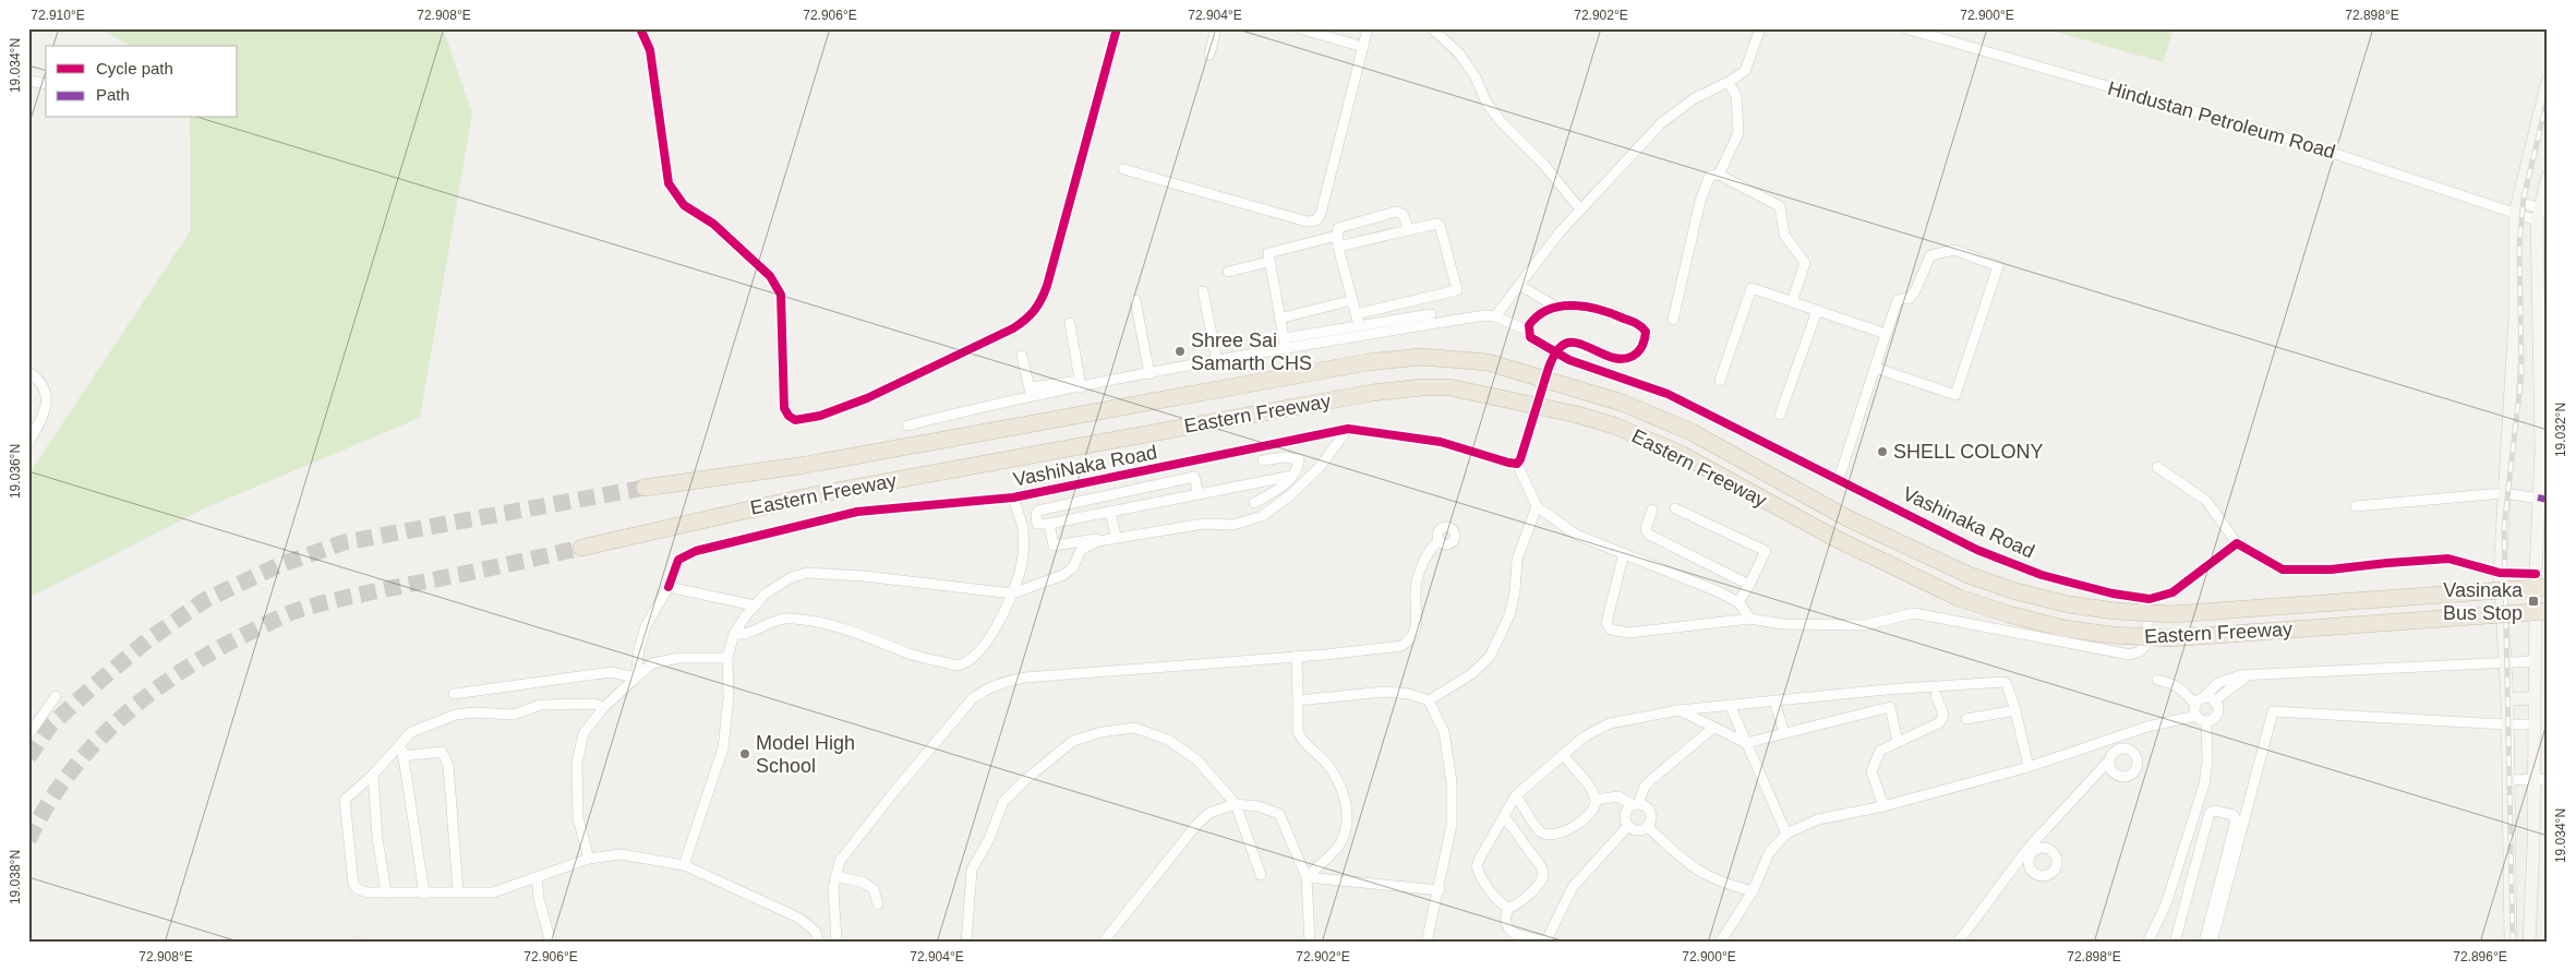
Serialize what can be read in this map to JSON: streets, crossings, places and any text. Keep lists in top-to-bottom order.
{
  "streets": {
    "highway": ["Eastern Freeway"],
    "street": ["Hindustan Petroleum Road", "VashiNaka Road", "Vashinaka Road"]
  },
  "places": {
    "other": ["Shree Sai Samarth CHS", "SHELL COLONY", "Model High School"],
    "transit": ["Vasinaka Bus Stop"]
  },
  "legend": ["Cycle path", "Path"],
  "coordinates": [
    "72.910°E",
    "72.908°E",
    "72.906°E",
    "72.904°E",
    "72.902°E",
    "72.900°E",
    "72.898°E",
    "19.034°N",
    "19.032°N",
    "19.036°N",
    "19.038°N",
    "72.896°E"
  ]
}
